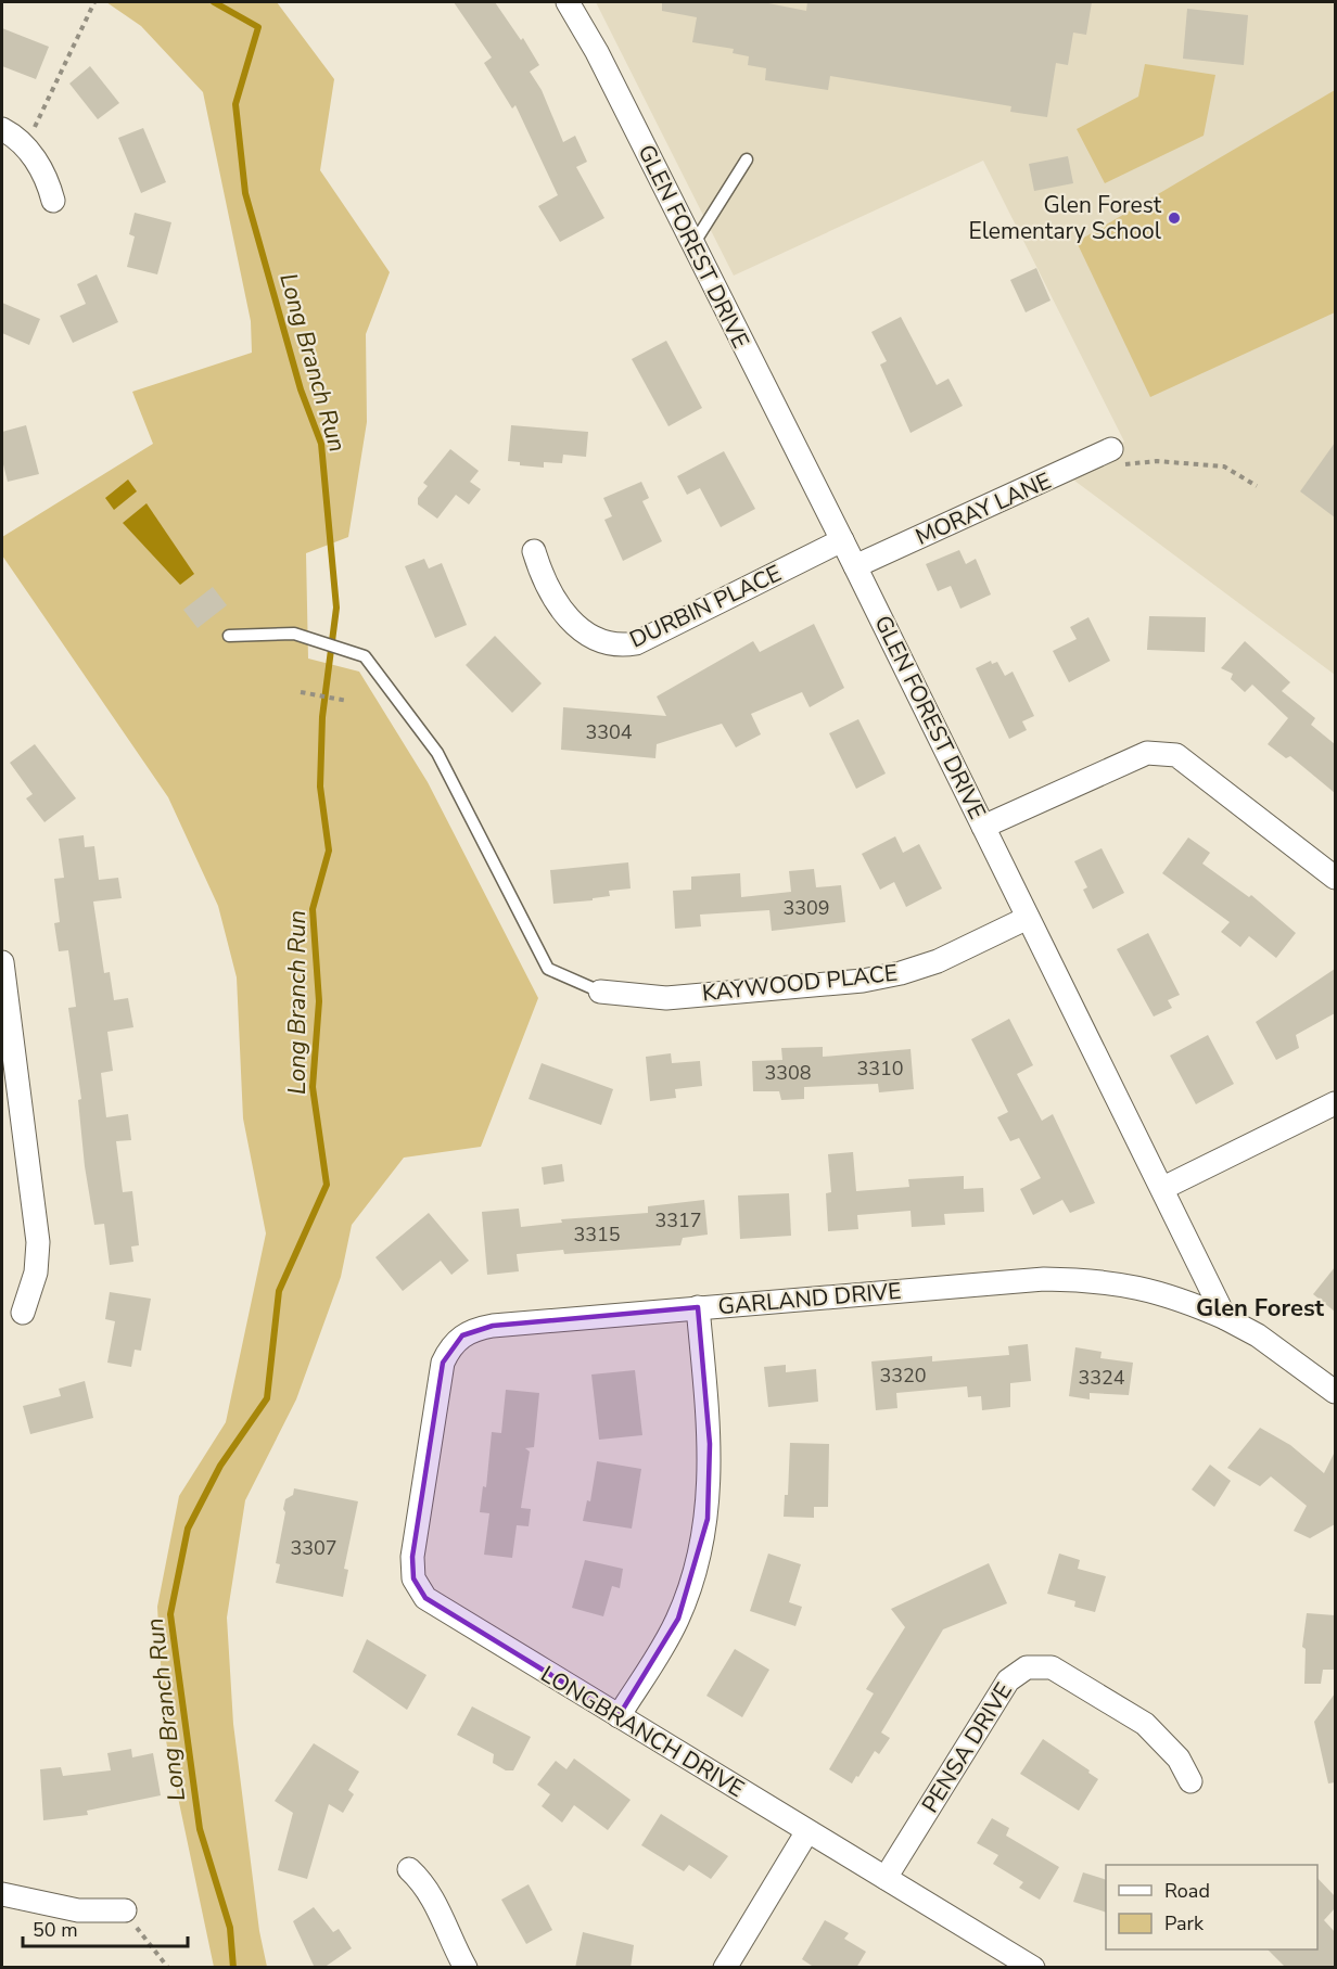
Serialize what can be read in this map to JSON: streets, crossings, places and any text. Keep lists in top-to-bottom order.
{
  "streets": {
    "street": [
      "GLEN FOREST DRIVE",
      "MORAY LANE",
      "DURBIN PLACE",
      "KAYWOOD PLACE",
      "GARLAND DRIVE",
      "LONGBRANCH DRIVE",
      "PENSA DRIVE"
    ]
  },
  "crossings": [
    ["GLEN FOREST DRIVE", "MORAY LANE"],
    ["GLEN FOREST DRIVE", "DURBIN PLACE"],
    ["GLEN FOREST DRIVE", "KAYWOOD PLACE"],
    ["GLEN FOREST DRIVE", "GARLAND DRIVE"],
    ["GARLAND DRIVE", "LONGBRANCH DRIVE"],
    ["LONGBRANCH DRIVE", "PENSA DRIVE"]
  ],
  "districts": ["Glen Forest"],
  "water": ["Long Branch Run"],
  "places": ["Glen Forest Elementary School"],
  "house_numbers": [
    "3304",
    "3309",
    "3310",
    "3308",
    "3317",
    "3315",
    "3320",
    "3324",
    "3307"
  ],
  "legend": ["Road", "Park"],
  "scale_bar": "50 m"
}
